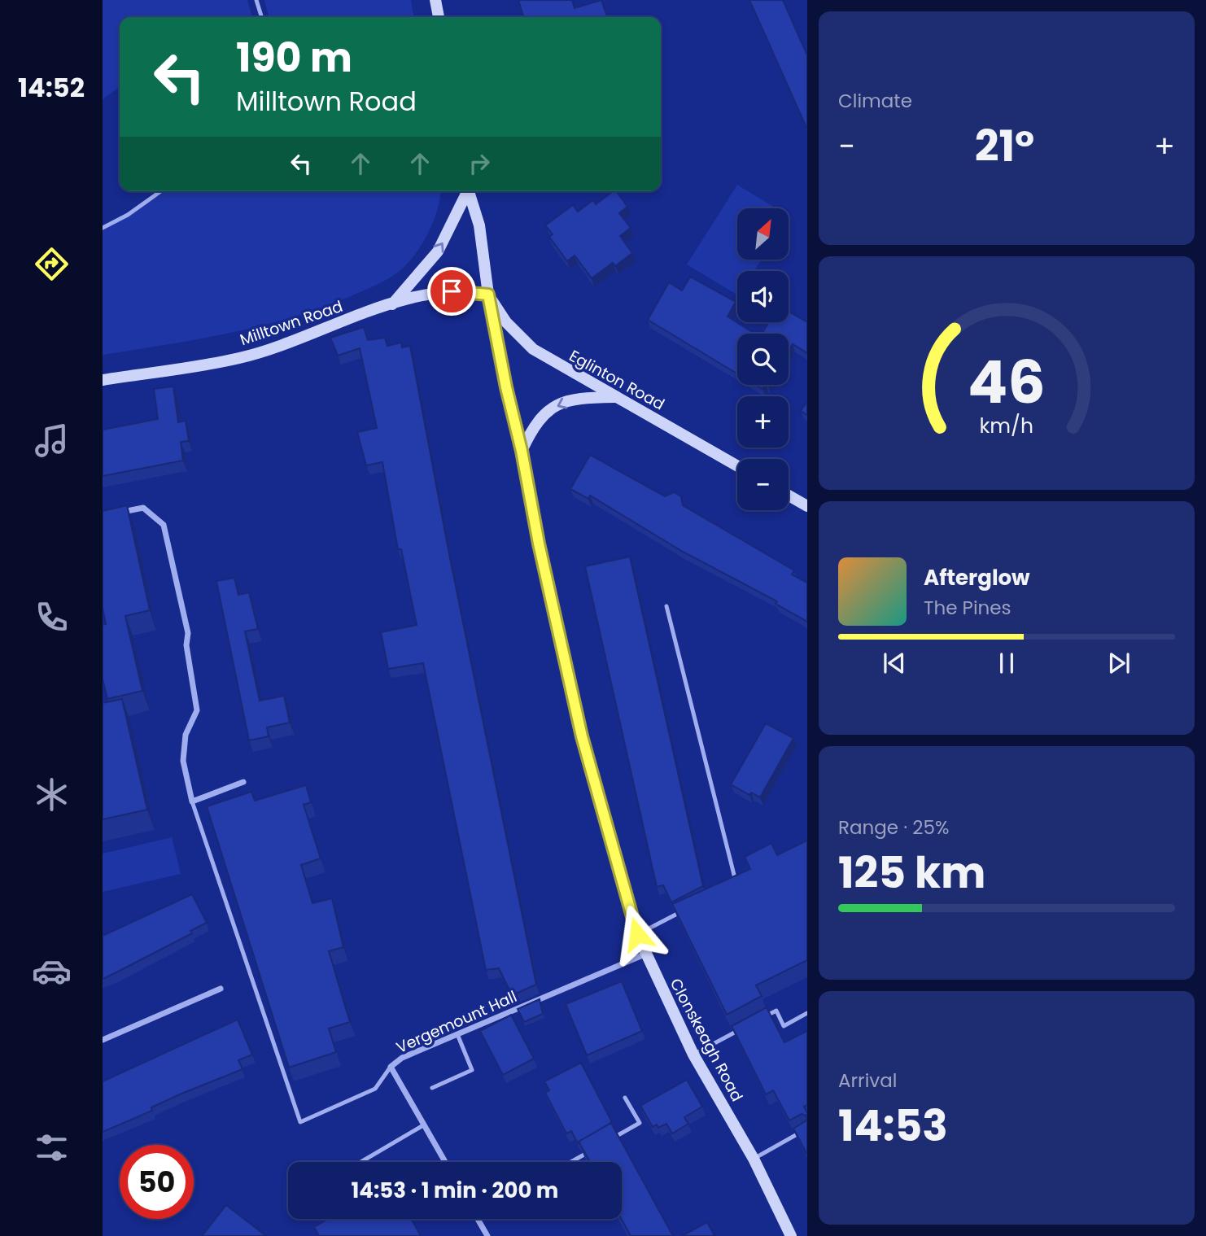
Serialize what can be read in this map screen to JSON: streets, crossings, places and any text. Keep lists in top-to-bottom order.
{
  "streets": {
    "main road": ["Milltown Road", "Eglinton Road", "Clonskeagh Road"],
    "street": ["Vergemount Hall"]
  },
  "crossings": [
    ["Milltown Road", "Eglinton Road"],
    ["Milltown Road", "Clonskeagh Road"],
    ["Eglinton Road", "Clonskeagh Road"],
    ["Vergemount Hall", "Clonskeagh Road"]
  ],
  "north": "top right",
  "page": {
    "tabs": "14:52",
    "tile": [
      "Climate",
      ["Range · 25%", "125 km"],
      ["Arrival", "14:53"]
    ],
    "turn": ["190 m", "Milltown Road"],
    "heat": ["−", "21°", "+"],
    "map_buttons": ["+", "−"],
    "song": ["Afterglow", "The Pines"],
    "limit": "50",
    "trip": "14:53 · 1 min · 200 m",
    "gauge": ["46", "km/h"]
  }
}
